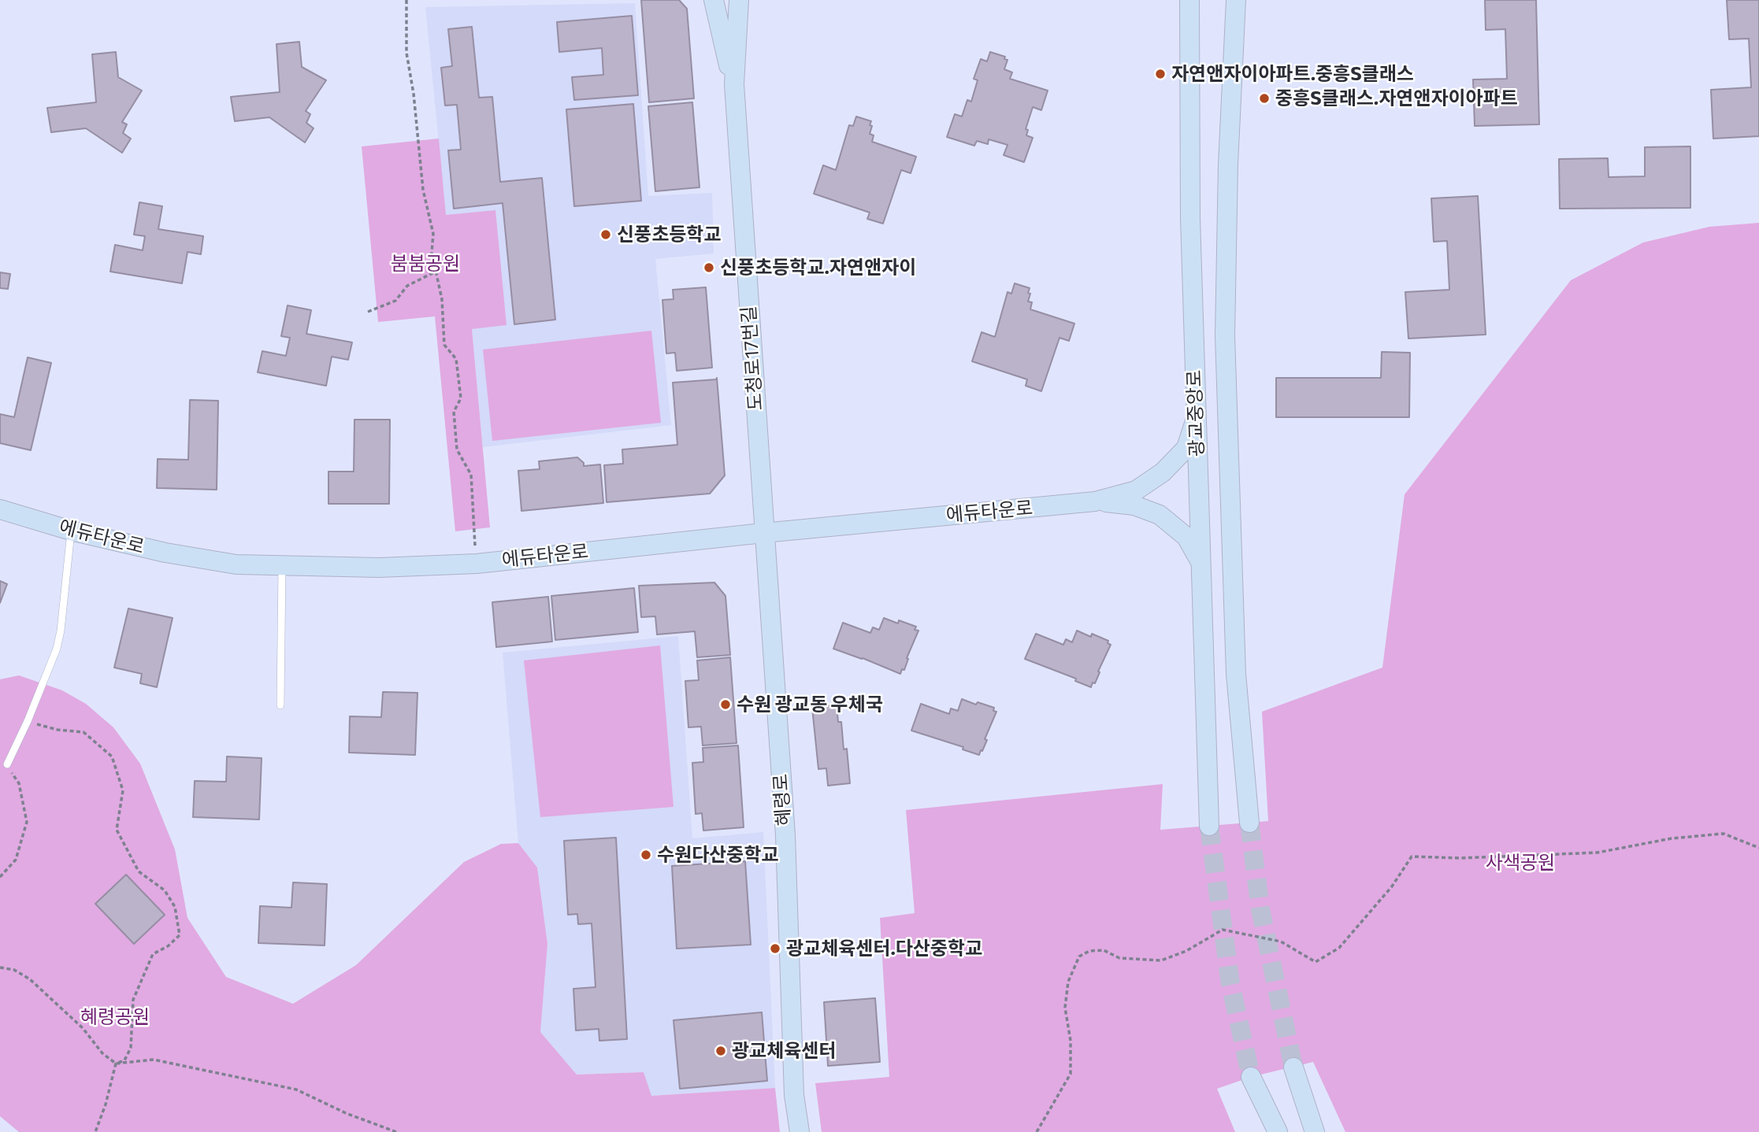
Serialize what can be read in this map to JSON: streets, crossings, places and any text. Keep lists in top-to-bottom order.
{
  "streets": {
    "street": [
      "도청로17번길",
      "광교중앙로",
      "에듀타운로",
      "혜령로"
    ]
  },
  "crossings": [
    ["도청로17번길", "에듀타운로"],
    ["도청로17번길", "혜령로"],
    ["에듀타운로", "혜령로"]
  ],
  "parks": ["붐붐공원", "사색공원", "혜령공원"],
  "places": [
    "자연앤자이아파트.중흥S클래스",
    "중흥S클래스.자연앤자이아파트",
    "신풍초등학교",
    "신풍초등학교.자연앤자이",
    "수원 광교동 우체국",
    "수원다산중학교",
    "광교체육센터.다산중학교",
    "광교체육센터"
  ]
}
